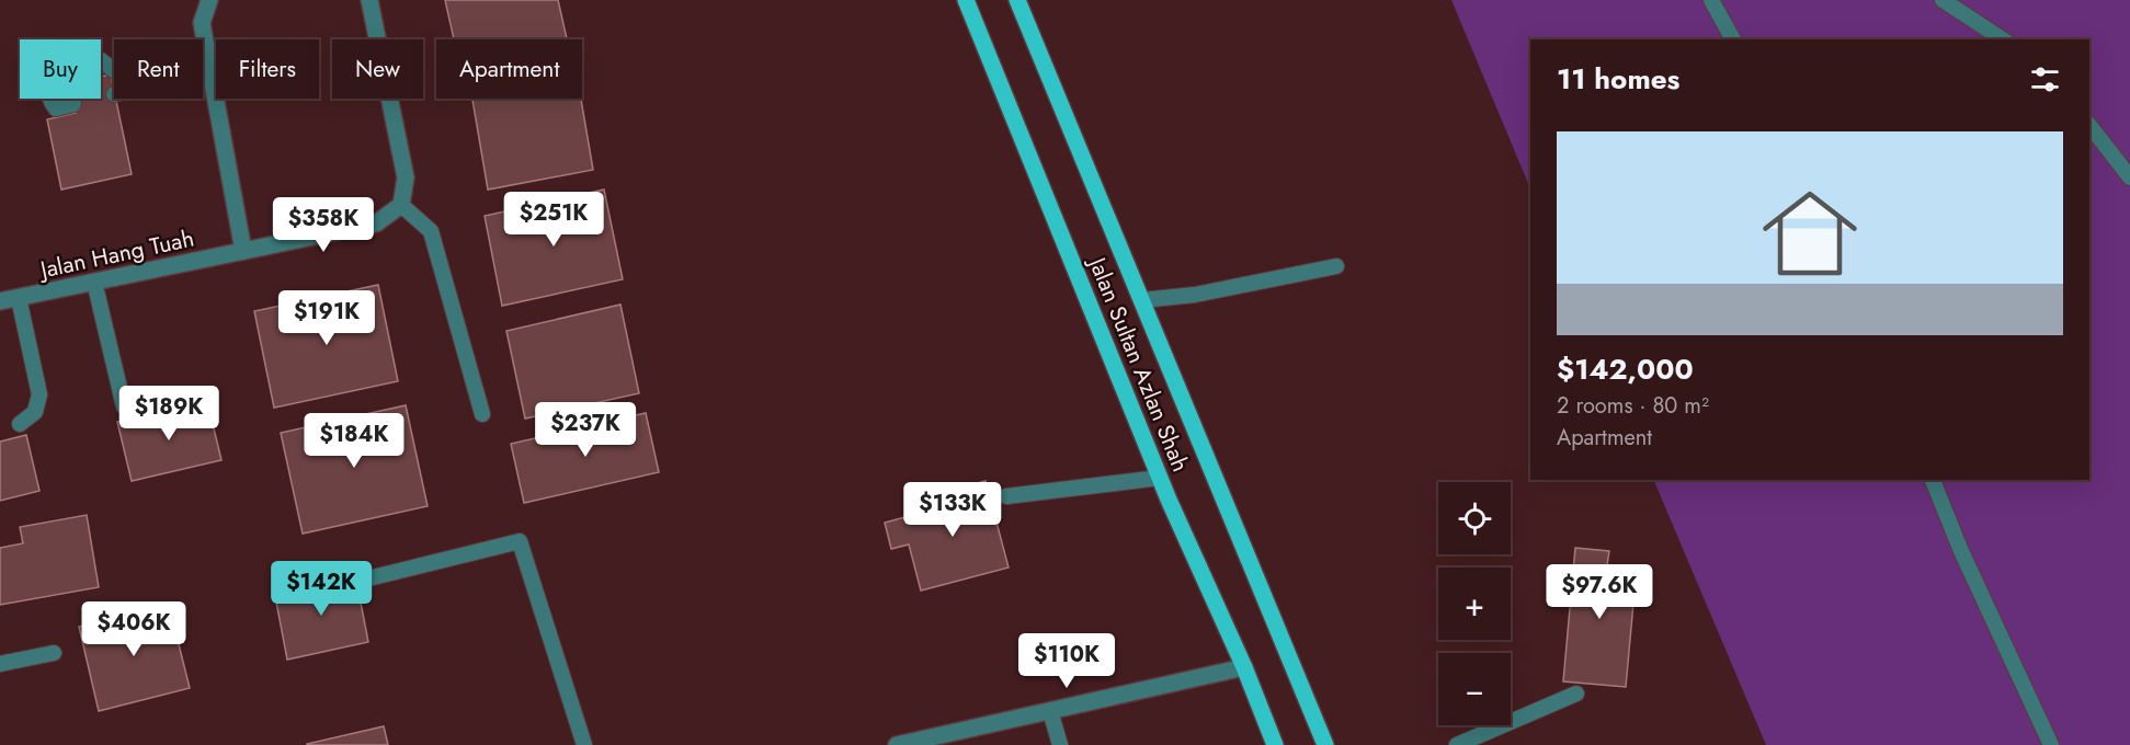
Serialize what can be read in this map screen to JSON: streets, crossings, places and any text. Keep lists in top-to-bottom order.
{
  "streets": {
    "main road": ["Jalan Sultan Azlan Shah"],
    "street": ["Jalan Hang Tuah"]
  },
  "page": {
    "chip": [
      "Buy",
      "Rent",
      "Filters",
      "New",
      "Apartment"
    ],
    "heading": "11 homes",
    "list": [
      {
        "name": "$142,000",
        "note": "2 rooms · 80 m² · Apartment"
      }
    ],
    "price": [
      "$251K",
      "$358K",
      "$191K",
      "$189K",
      "$237K",
      "$184K",
      "$133K",
      "$142K",
      "$97.6K",
      "$406K",
      "$110K"
    ],
    "map_buttons": ["+", "−"]
  }
}
